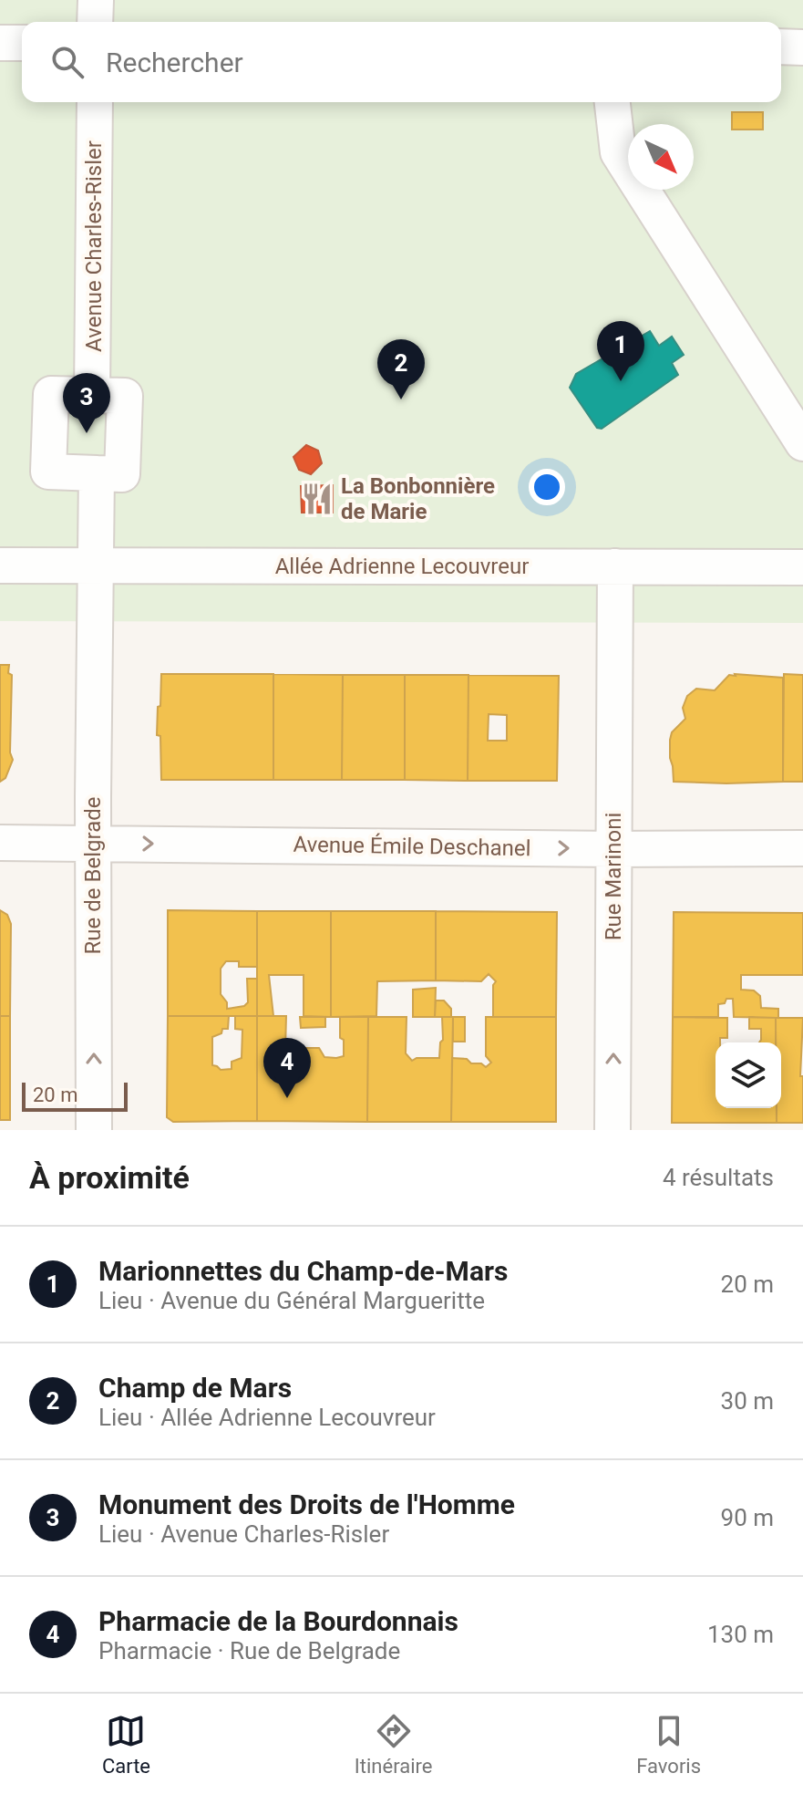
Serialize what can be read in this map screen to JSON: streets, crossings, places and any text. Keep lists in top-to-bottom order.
{
  "streets": {
    "street": [
      "Avenue Charles-Risler",
      "Allée Adrienne Lecouvreur",
      "Avenue Émile Deschanel",
      "Rue de Belgrade",
      "Rue Marinoni"
    ]
  },
  "crossings": [
    ["Allée Adrienne Lecouvreur", "Rue de Belgrade"],
    ["Allée Adrienne Lecouvreur", "Rue Marinoni"],
    ["Avenue Émile Deschanel", "Rue de Belgrade"],
    ["Avenue Émile Deschanel", "Rue Marinoni"]
  ],
  "one_way": ["Avenue Émile Deschanel", "Rue de Belgrade", "Rue Marinoni"],
  "places": {
    "restaurant": ["La Bonbonnière de Marie"]
  },
  "scale_bar": "20 m",
  "north": "bottom right",
  "page": {
    "search": "Rechercher",
    "pins": [
      "1",
      "2",
      "3",
      "4"
    ],
    "scale": "20 m",
    "heading": ["À proximité", "4 résultats"],
    "list": [
      {
        "mark": "1",
        "name": "Marionnettes du Champ-de-Mars",
        "note": "Lieu · Avenue du Général Margueritte",
        "value": "20 m"
      },
      {
        "mark": "2",
        "name": "Champ de Mars",
        "note": "Lieu · Allée Adrienne Lecouvreur",
        "value": "30 m"
      },
      {
        "mark": "3",
        "name": "Monument des Droits de l'Homme",
        "note": "Lieu · Avenue Charles-Risler",
        "value": "90 m"
      },
      {
        "mark": "4",
        "name": "Pharmacie de la Bourdonnais",
        "note": "Pharmacie · Rue de Belgrade",
        "value": "130 m"
      }
    ],
    "nav": ["Carte", "Itinéraire", "Favoris"]
  }
}
